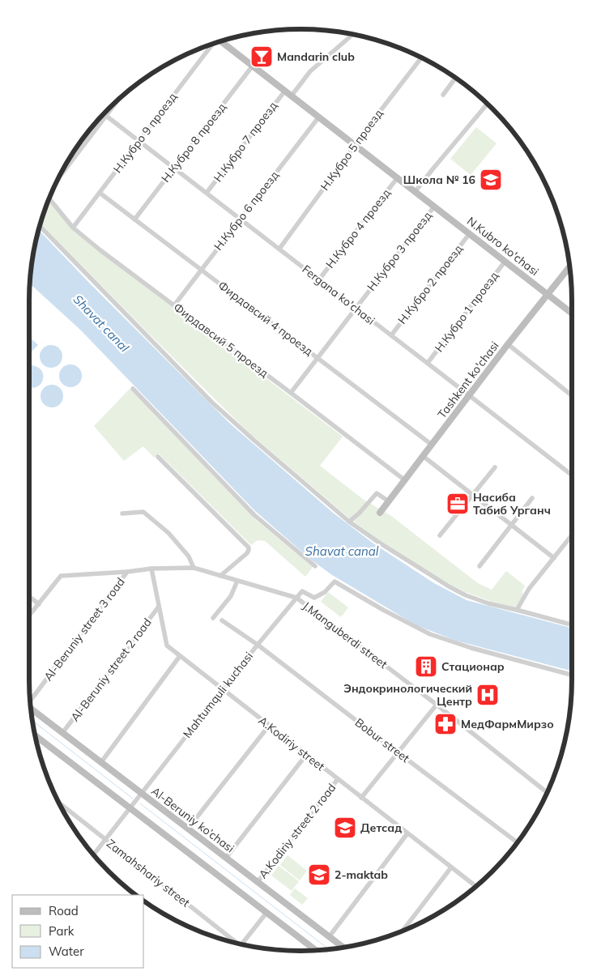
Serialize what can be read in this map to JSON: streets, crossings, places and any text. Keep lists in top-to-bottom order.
{
  "streets": {
    "street": [
      "Н.Кубро 9 проезд",
      "Н.Кубро 7 проезд",
      "Н.Кубро 8 проезд",
      "Н.Кубро 5 проезд",
      "Н.Кубро 6 проезд",
      "Н.Кубро 4 проезд",
      "N.Kubro ko'chasi",
      "Н.Кубро 3 проезд",
      "Н.Кубро 2 проезд",
      "Fergana ko'chasi",
      "Н.Кубро 1 проезд",
      "Фирдавсий 4 проезд",
      "Фирдавсий 5 проезд",
      "Tashkent ko'chasi",
      "Al-Beruniy street 3 road",
      "J.Manguberdi street",
      "Al-Beruniy street 2 road",
      "Mahtumquli kuchasi",
      "Bobur street",
      "A.Kodiriy street",
      "Al-Beruniy ko’chasi",
      "A.Kodiriy street 2 road",
      "Zamahshariy street"
    ]
  },
  "crossings": [
    ["Н.Кубро 9 проезд", "Fergana ko'chasi"],
    ["Н.Кубро 9 проезд", "Фирдавсий 4 проезд"],
    ["Н.Кубро 9 проезд", "Фирдавсий 5 проезд"],
    ["Н.Кубро 7 проезд", "N.Kubro ko'chasi"],
    ["Н.Кубро 7 проезд", "Fergana ko'chasi"],
    ["Н.Кубро 8 проезд", "N.Kubro ko'chasi"],
    ["Н.Кубро 8 проезд", "Fergana ko'chasi"],
    ["Н.Кубро 8 проезд", "Фирдавсий 4 проезд"],
    ["Н.Кубро 5 проезд", "N.Kubro ko'chasi"],
    ["Н.Кубро 5 проезд", "Fergana ko'chasi"],
    ["Н.Кубро 6 проезд", "N.Kubro ko'chasi"],
    ["Н.Кубро 6 проезд", "Fergana ko'chasi"],
    ["Н.Кубро 6 проезд", "Фирдавсий 4 проезд"],
    ["Н.Кубро 6 проезд", "Фирдавсий 5 проезд"],
    ["Н.Кубро 4 проезд", "N.Kubro ko'chasi"],
    ["Н.Кубро 4 проезд", "Fergana ko'chasi"],
    ["N.Kubro ko'chasi", "Н.Кубро 3 проезд"],
    ["N.Kubro ko'chasi", "Н.Кубро 2 проезд"],
    ["N.Kubro ko'chasi", "Н.Кубро 1 проезд"],
    ["N.Kubro ko'chasi", "Tashkent ko'chasi"],
    ["Н.Кубро 3 проезд", "Fergana ko'chasi"],
    ["Н.Кубро 3 проезд", "Фирдавсий 4 проезд"],
    ["Н.Кубро 3 проезд", "Фирдавсий 5 проезд"],
    ["Н.Кубро 2 проезд", "Fergana ko'chasi"],
    ["Fergana ko'chasi", "Н.Кубро 1 проезд"],
    ["Fergana ko'chasi", "Tashkent ko'chasi"],
    ["Фирдавсий 4 проезд", "Tashkent ko'chasi"],
    ["Фирдавсий 5 проезд", "Tashkent ko'chasi"],
    ["Al-Beruniy street 3 road", "J.Manguberdi street"],
    ["J.Manguberdi street", "Mahtumquli kuchasi"],
    ["J.Manguberdi street", "A.Kodiriy street"],
    ["Al-Beruniy street 2 road", "A.Kodiriy street"],
    ["Al-Beruniy street 2 road", "Al-Beruniy ko’chasi"],
    ["Mahtumquli kuchasi", "Bobur street"],
    ["Mahtumquli kuchasi", "A.Kodiriy street"],
    ["Mahtumquli kuchasi", "Al-Beruniy ko’chasi"],
    ["Mahtumquli kuchasi", "Zamahshariy street"],
    ["A.Kodiriy street", "A.Kodiriy street 2 road"],
    ["Al-Beruniy ko’chasi", "A.Kodiriy street 2 road"]
  ],
  "water": ["Shavat canal"],
  "places": {
    "bar": ["Mandarin club"],
    "school or university": ["Школа № 16", "Детсад", "2-maktab"],
    "office": ["Насиба Табиб Урганч"],
    "building": ["Стационар"],
    "hospital": ["Эндокринологический Центр"],
    "pharmacy": ["МедФармМирзо"]
  },
  "legend": ["Road", "Park", "Water"]
}
